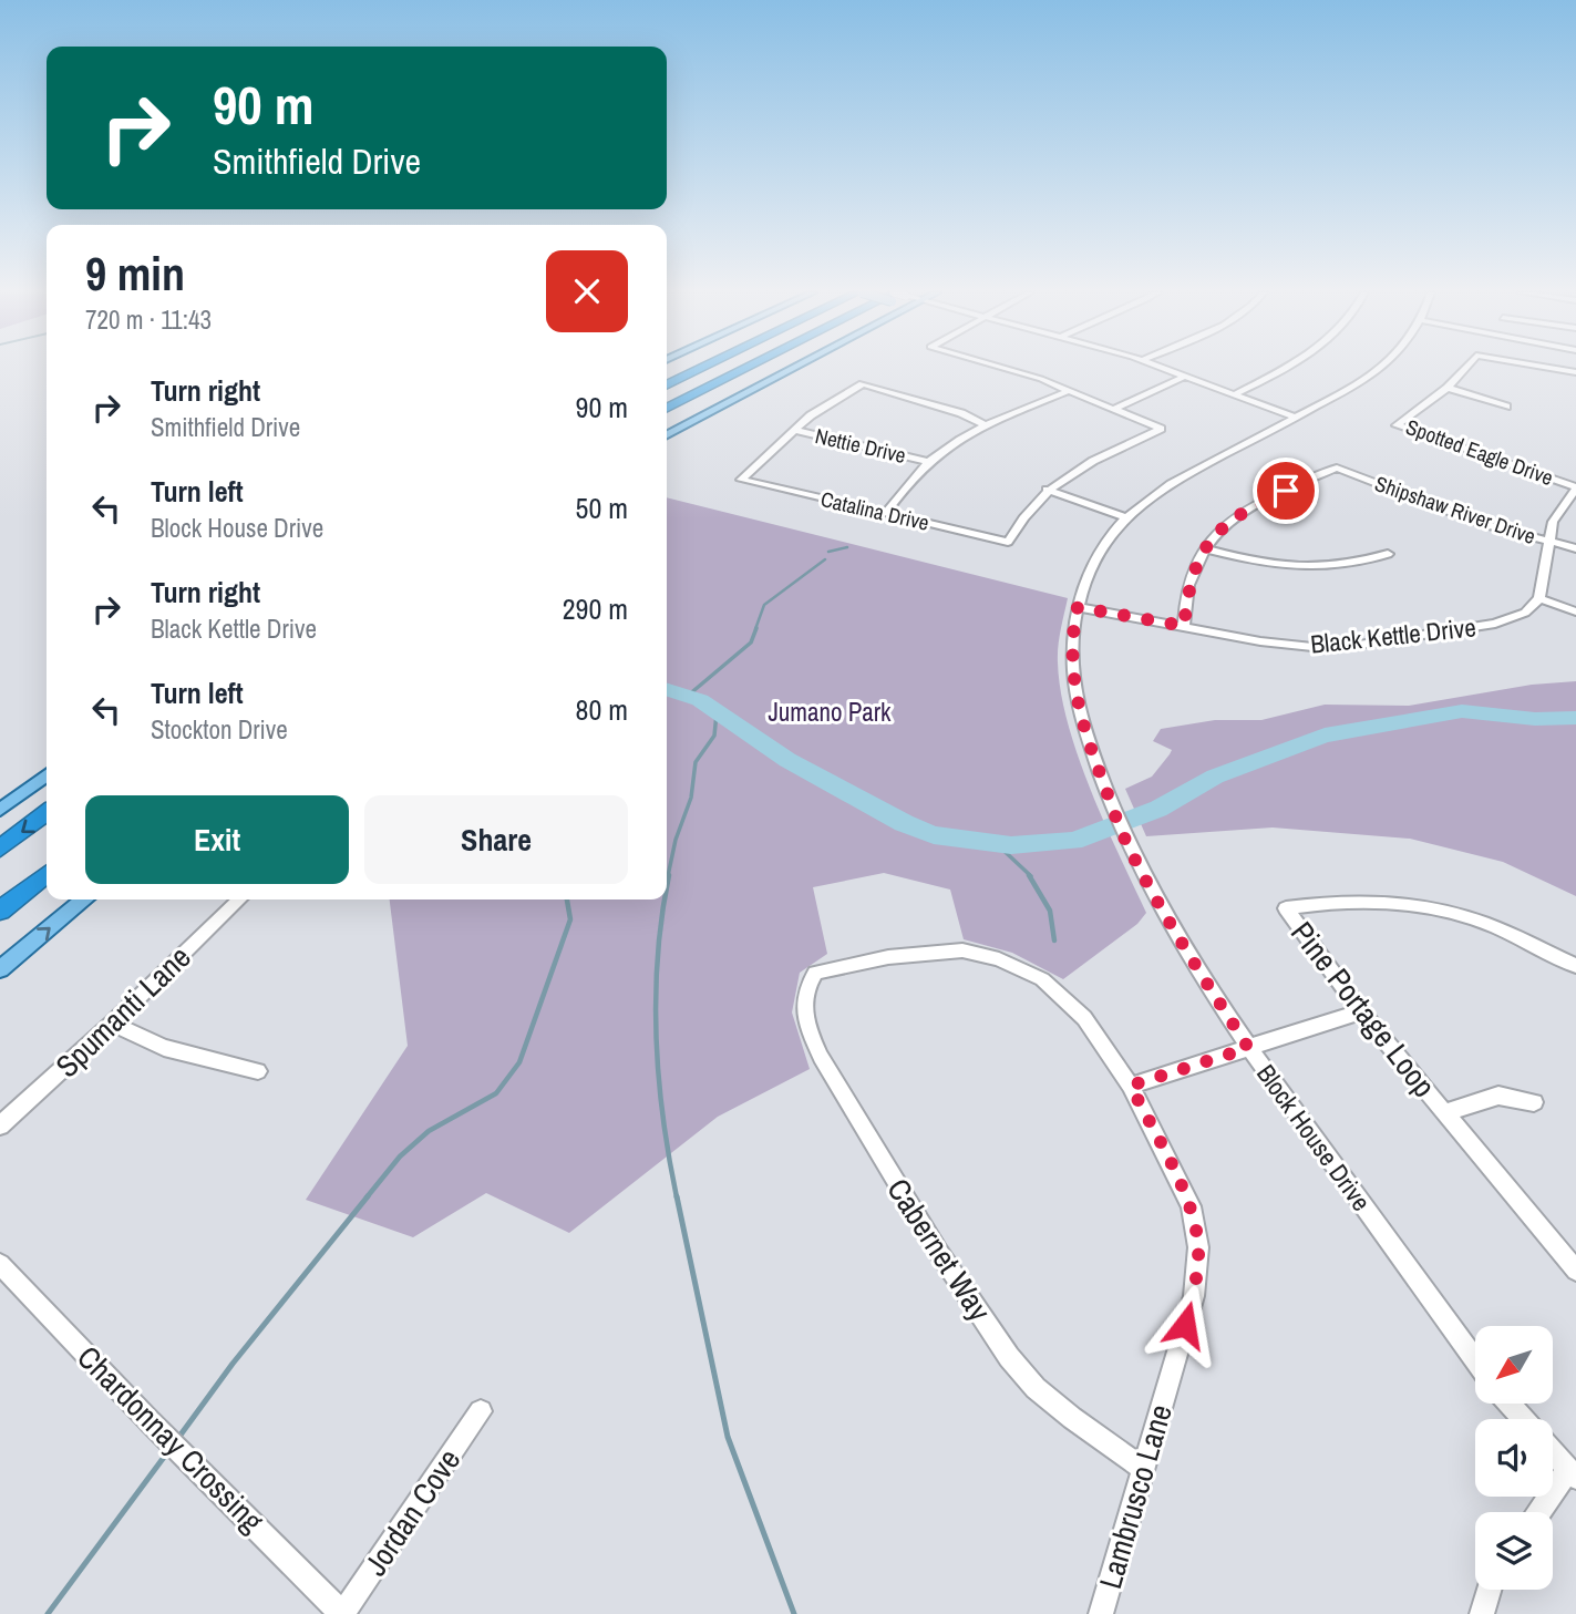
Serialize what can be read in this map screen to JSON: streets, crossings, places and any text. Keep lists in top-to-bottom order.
{
  "streets": {
    "street": [
      "Nettie Drive",
      "Spotted Eagle Drive",
      "Shipshaw River Drive",
      "Catalina Drive",
      "Black Kettle Drive",
      "Pine Portage Loop",
      "Spumanti Lane",
      "Block House Drive",
      "Cabernet Way",
      "Chardonnay Crossing",
      "Lambrusco Lane",
      "Jordan Cove"
    ]
  },
  "crossings": [
    ["Nettie Drive", "Catalina Drive"],
    ["Black Kettle Drive", "Block House Drive"],
    ["Cabernet Way", "Lambrusco Lane"],
    ["Chardonnay Crossing", "Jordan Cove"]
  ],
  "parks": ["Jumano Park"],
  "north": "bottom left",
  "page": {
    "turn": ["90 m", "Smithfield Drive"],
    "heading": ["9 min", "720 m · 11:43"],
    "list": [
      {
        "name": "Turn right",
        "note": "Smithfield Drive",
        "value": "90 m"
      },
      {
        "name": "Turn left",
        "note": "Block House Drive",
        "value": "50 m"
      },
      {
        "name": "Turn right",
        "note": "Black Kettle Drive",
        "value": "290 m"
      },
      {
        "name": "Turn left",
        "note": "Stockton Drive",
        "value": "80 m"
      }
    ],
    "buttons": ["Exit", "Share"]
  }
}
